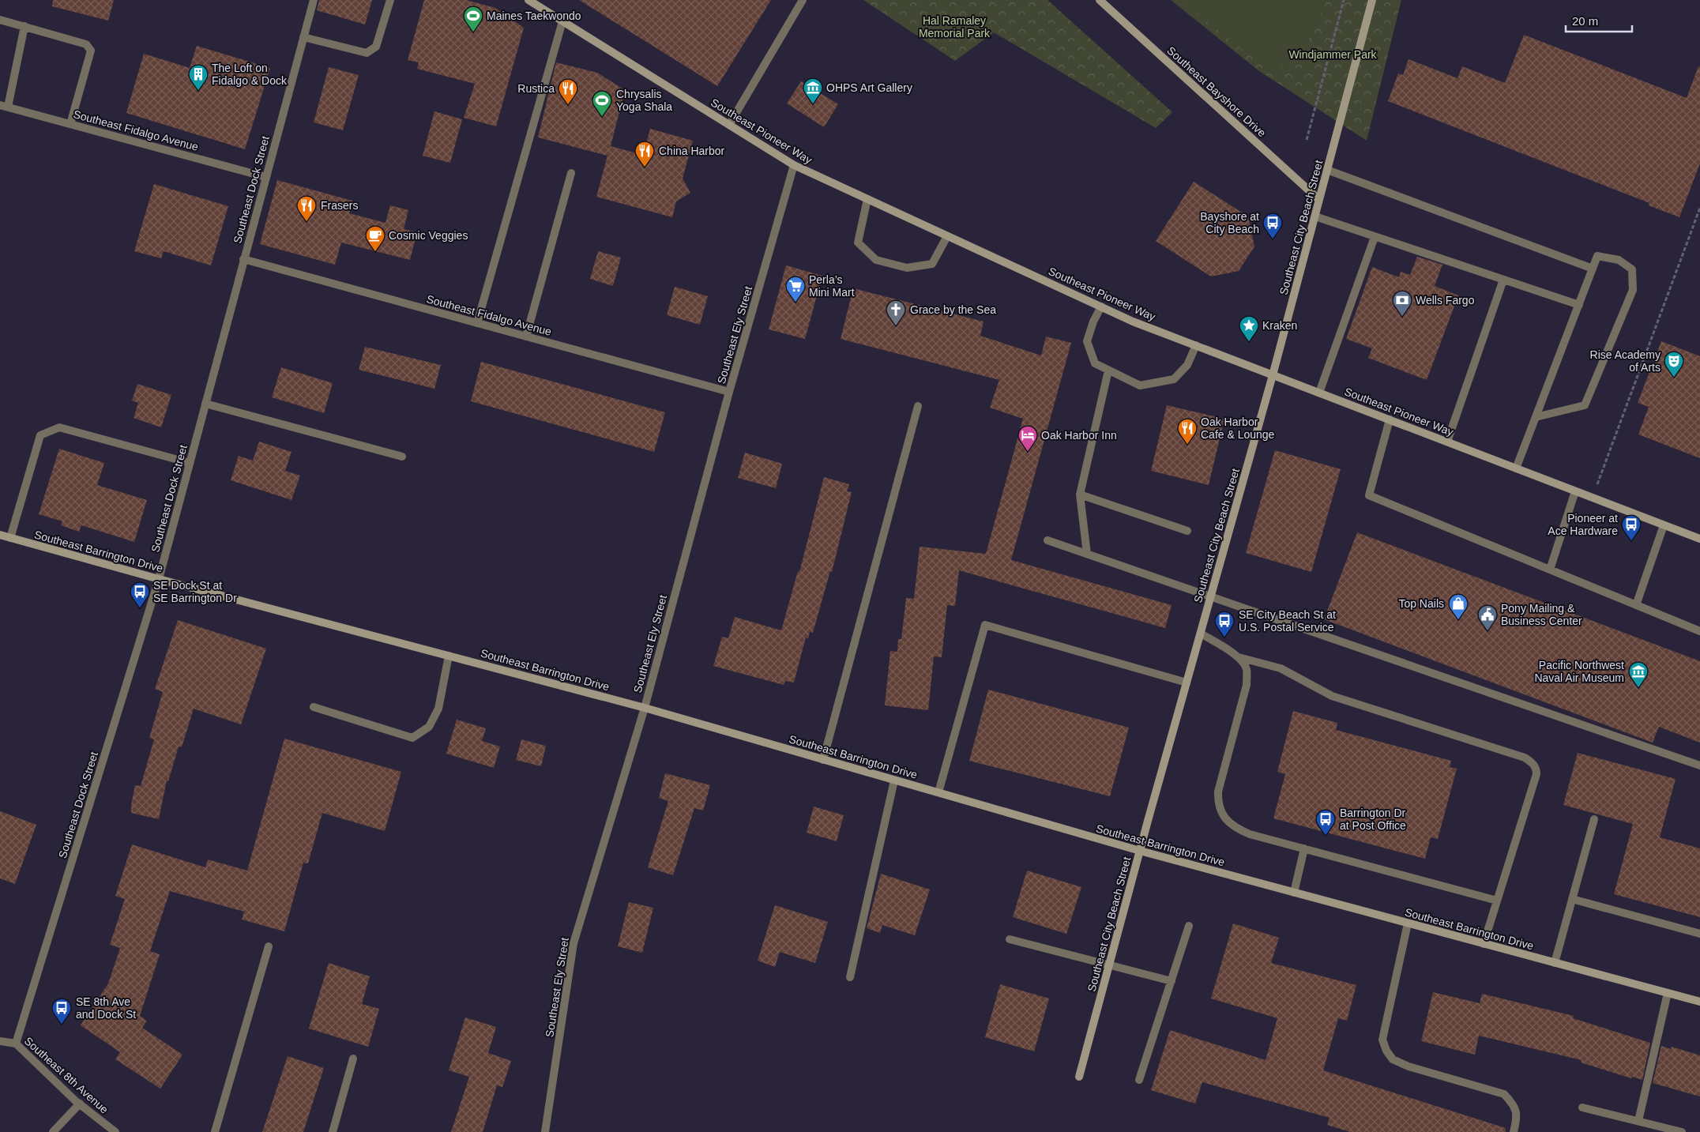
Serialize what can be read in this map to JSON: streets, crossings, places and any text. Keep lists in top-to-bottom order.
{
  "streets": {
    "street": [
      "Southeast Bayshore Drive",
      "Southeast Fidalgo Avenue",
      "Southeast Pioneer Way",
      "Southeast Dock Street",
      "Southeast City Beach Street",
      "Southeast Ely Street",
      "Southeast Barrington Drive",
      "Southeast 8th Avenue"
    ]
  },
  "crossings": [
    ["Southeast Bayshore Drive", "Southeast City Beach Street"],
    ["Southeast Fidalgo Avenue", "Southeast Dock Street"],
    ["Southeast Fidalgo Avenue", "Southeast Ely Street"],
    ["Southeast Pioneer Way", "Southeast City Beach Street"],
    ["Southeast Pioneer Way", "Southeast Ely Street"],
    ["Southeast Dock Street", "Southeast Barrington Drive"],
    ["Southeast Dock Street", "Southeast 8th Avenue"],
    ["Southeast City Beach Street", "Southeast Barrington Drive"],
    ["Southeast Ely Street", "Southeast Barrington Drive"]
  ],
  "parks": ["Hal Ramaley Memorial Park", "Windjammer Park"],
  "places": {
    "sports": ["Maines Taekwondo", "Chrysalis Yoga Shala"],
    "building": ["The Loft on Fidalgo & Dock"],
    "museum": ["OHPS Art Gallery", "Pacific Northwest Naval Air Museum"],
    "restaurant": [
      "Rustica",
      "China Harbor",
      "Frasers",
      "Oak Harbor Cafe & Lounge"
    ],
    "bus stop": [
      "Bayshore at City Beach",
      "Pioneer at Ace Hardware",
      "SE Dock St at SE Barrington Dr",
      "SE City Beach St at U.S. Postal Service",
      "Barrington Dr at Post Office",
      "SE 8th Ave and Dock St"
    ],
    "cafe": ["Cosmic Veggies"],
    "supermarket": ["Perla’s Mini Mart"],
    "bank": ["Wells Fargo"],
    "church": ["Grace by the Sea"],
    "place": ["Kraken"],
    "theatre": ["Rise Academy of Arts"],
    "hotel": ["Oak Harbor Inn"],
    "shop": ["Top Nails"],
    "public building": ["Pony Mailing & Business Center"]
  },
  "scale_bar": "20 m"
}
